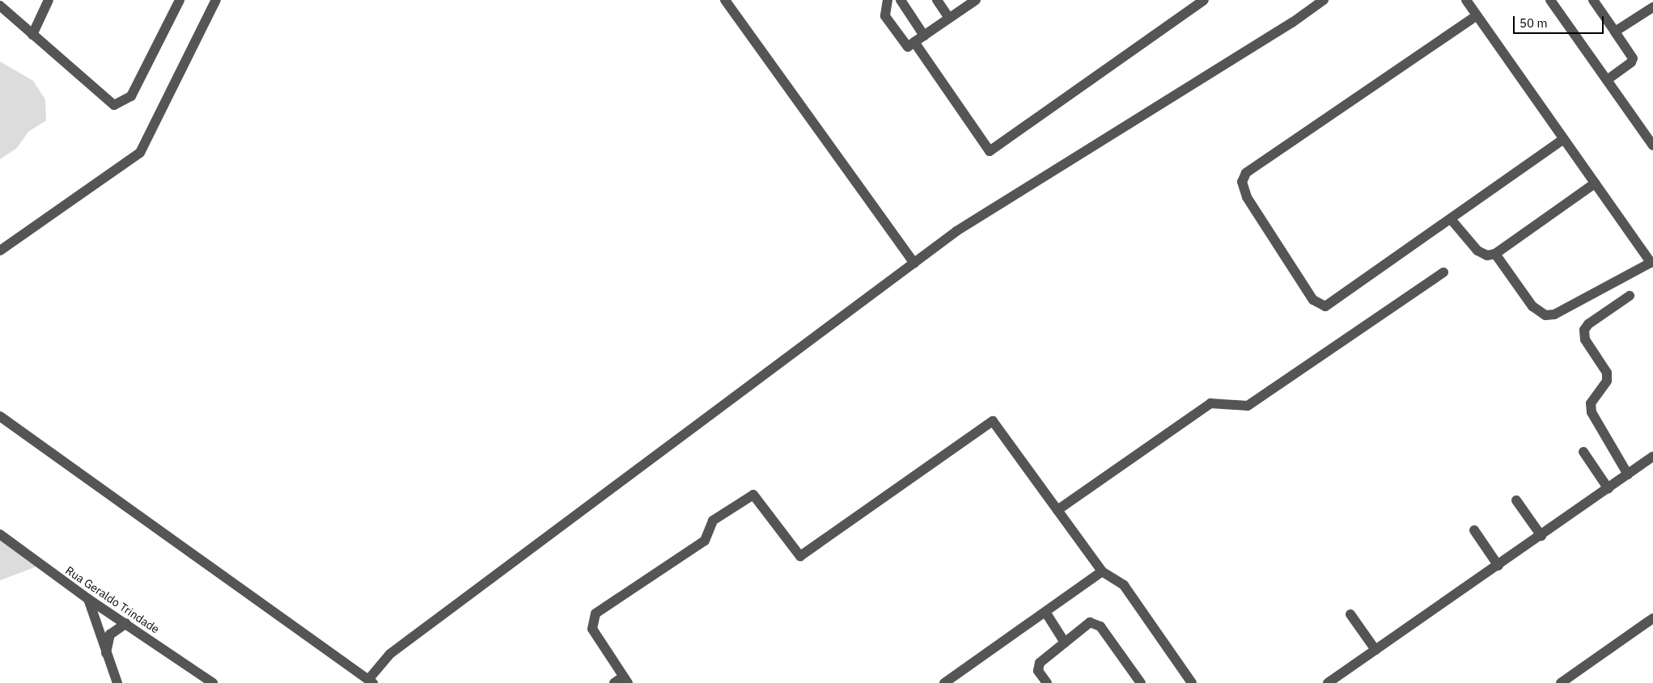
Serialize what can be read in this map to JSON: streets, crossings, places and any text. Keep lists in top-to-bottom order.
{
  "streets": {
    "street": ["Rua Geraldo Trindade"]
  },
  "scale_bar": "50 m"
}
